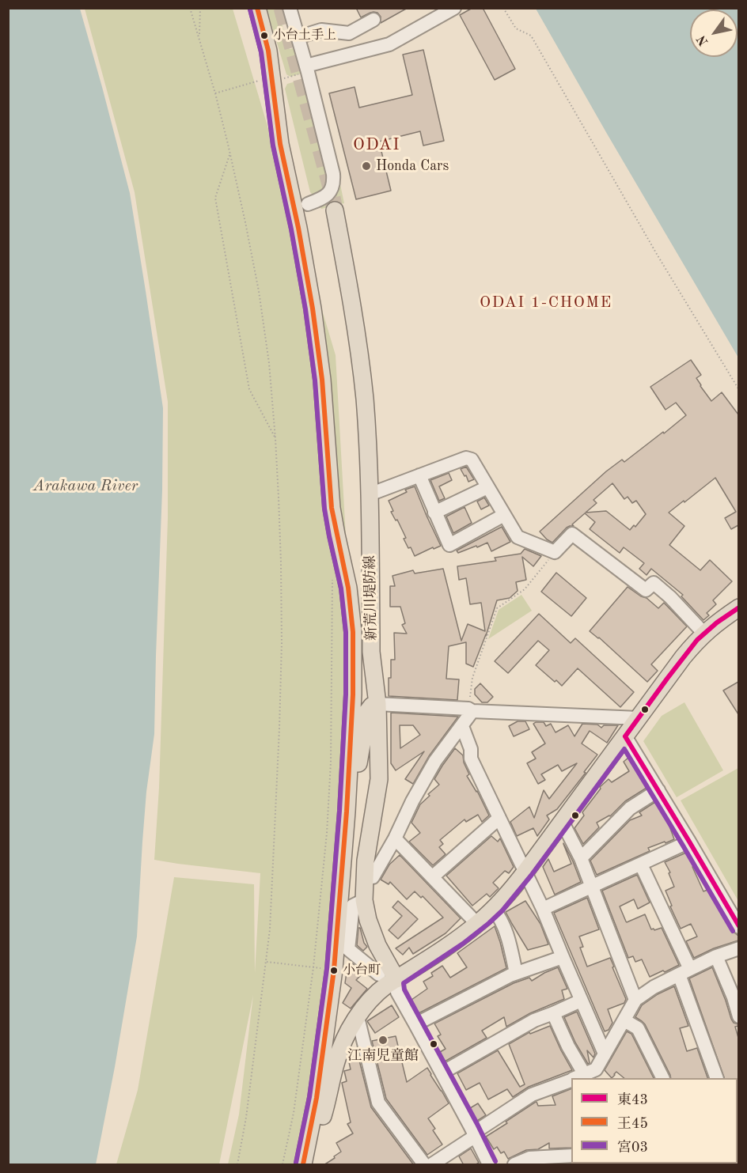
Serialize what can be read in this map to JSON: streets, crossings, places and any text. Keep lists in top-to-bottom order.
{
  "streets": {
    "main road": ["新荒川堤防線"]
  },
  "districts": ["ODAI", "ODAI 1-CHOME"],
  "water": ["Arakawa River"],
  "places": [
    "小台土手上",
    "Honda Cars",
    "小台町",
    "江南児童館"
  ],
  "lines": ["transit line 王45", "transit line 宮03", "transit line 東43"],
  "legend": ["東43", "王45", "宮03"],
  "north": "bottom left"
}
